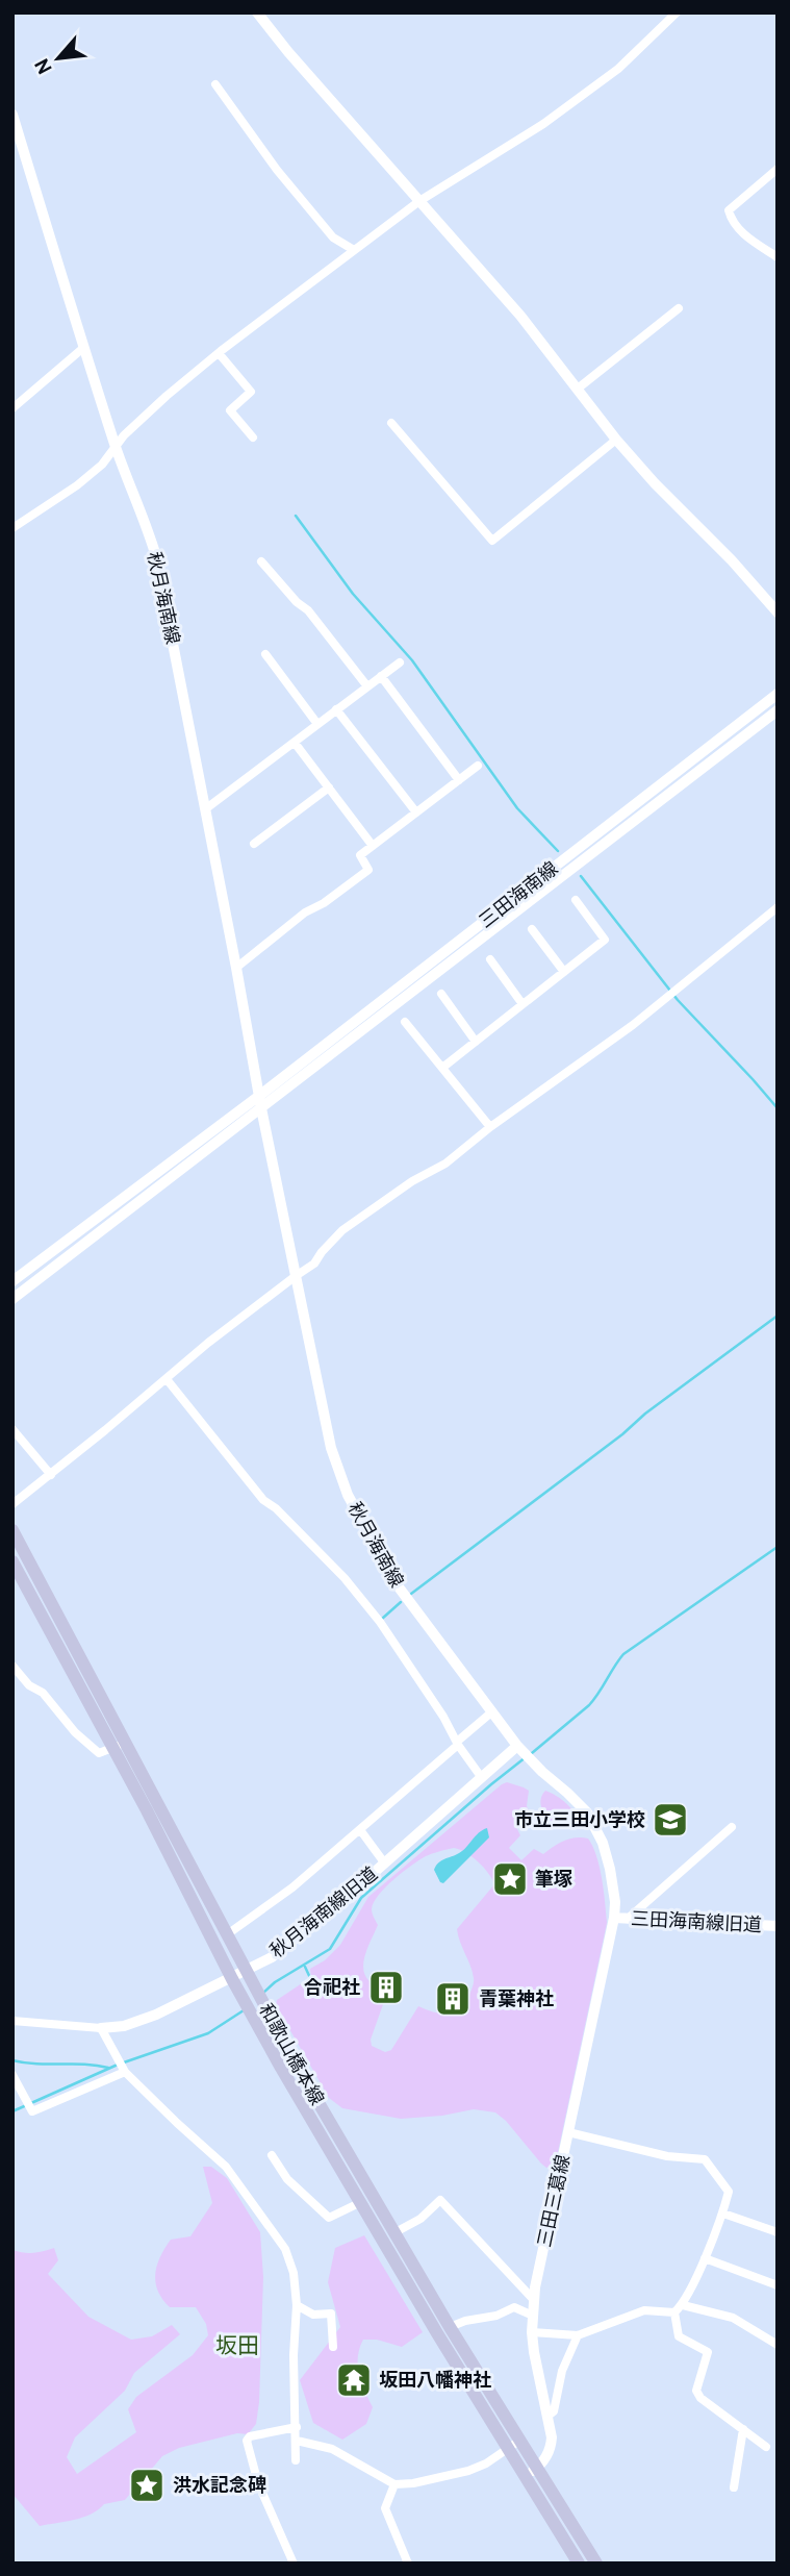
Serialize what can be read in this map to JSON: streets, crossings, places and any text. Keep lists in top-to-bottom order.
{
  "streets": {
    "main road": [
      "秋月海南線",
      "三田海南線",
      "秋月海南線旧道",
      "三田海南線旧道",
      "和歌山橋本線",
      "三田三葛線"
    ]
  },
  "crossings": [
    ["秋月海南線", "三田海南線"],
    ["秋月海南線", "秋月海南線旧道"],
    ["秋月海南線", "三田海南線旧道"],
    ["秋月海南線", "三田三葛線"],
    ["秋月海南線旧道", "和歌山橋本線"],
    ["三田海南線旧道", "三田三葛線"],
    ["和歌山橋本線", "三田三葛線"]
  ],
  "districts": ["坂田"],
  "places": {
    "school or university": ["市立三田小学校"],
    "place": ["筆塚", "洪水記念碑"],
    "building": ["合祀社", "青葉神社"],
    "temple": ["坂田八幡神社"]
  },
  "north": "bottom left"
}
